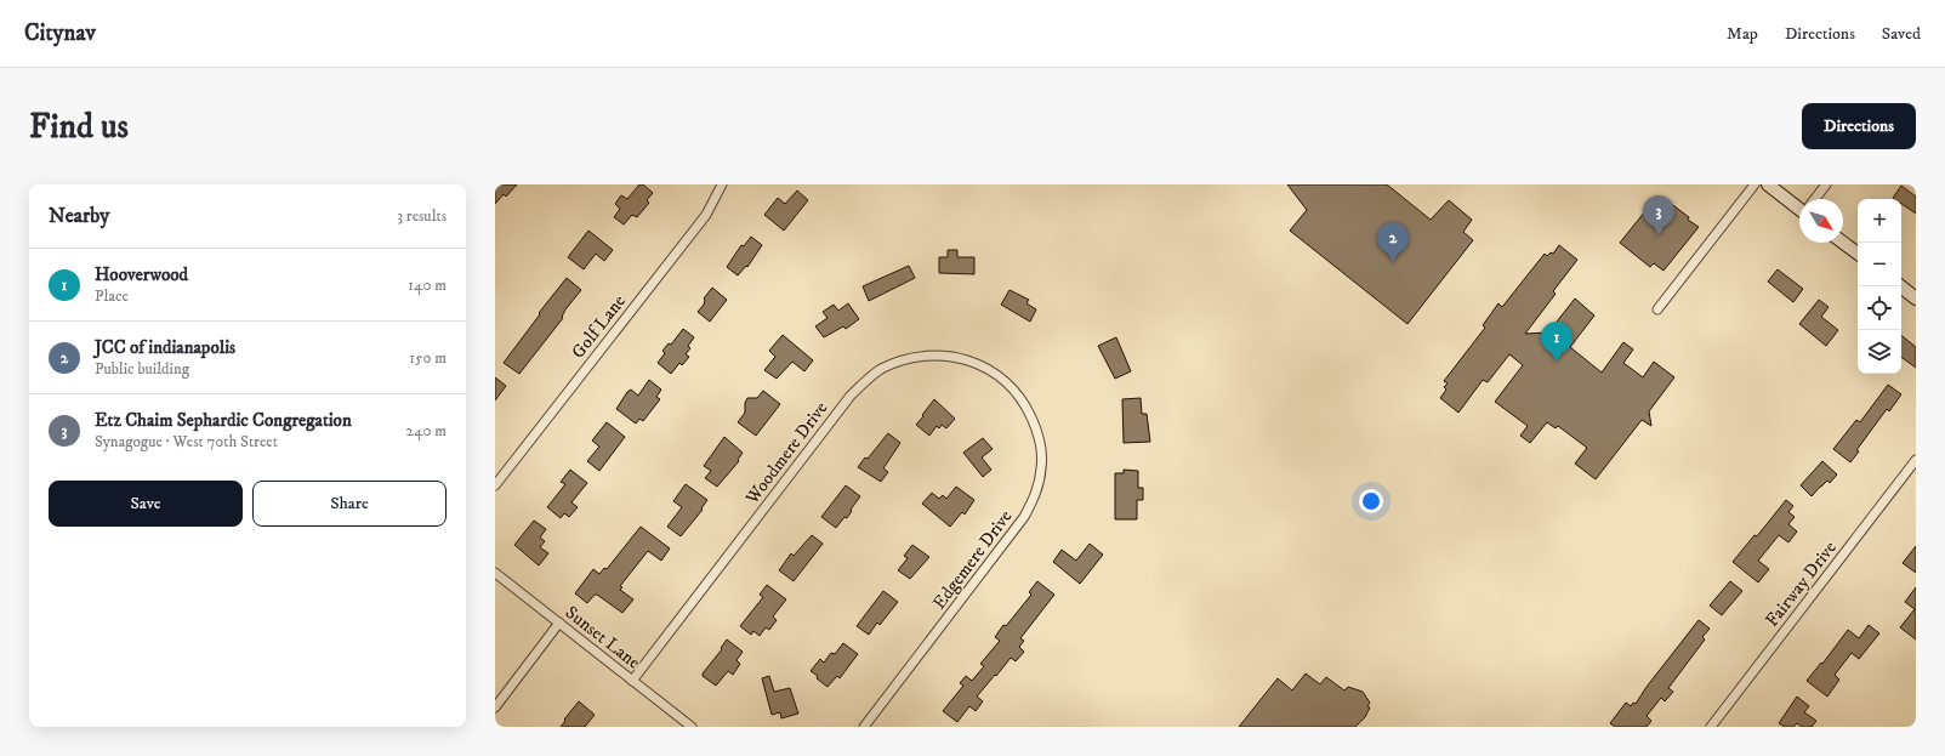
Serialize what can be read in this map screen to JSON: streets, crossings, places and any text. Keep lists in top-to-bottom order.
{
  "streets": {
    "street": [
      "Golf Lane",
      "Woodmere Drive",
      "Edgemere Drive",
      "Fairway Drive",
      "Sunset Lane"
    ]
  },
  "crossings": [
    ["Woodmere Drive", "Edgemere Drive"],
    ["Woodmere Drive", "Sunset Lane"]
  ],
  "north": "bottom right",
  "page": {
    "header": "Citynav",
    "nav": ["Map", "Directions", "Saved"],
    "buttons": [
      "Directions",
      ["Save", "Share"]
    ],
    "title": "Find us",
    "heading": ["Nearby", "3 results"],
    "pins": ["3", "2", "1"],
    "map_buttons": ["+", "−"],
    "list": [
      {
        "mark": "1",
        "name": "Hooverwood",
        "note": "Place",
        "value": "140 m"
      },
      {
        "mark": "2",
        "name": "JCC of indianapolis",
        "note": "Public building",
        "value": "150 m"
      },
      {
        "mark": "3",
        "name": "Etz Chaim Sephardic Congregation",
        "note": "Synagogue · West 70th Street",
        "value": "240 m"
      }
    ]
  }
}
